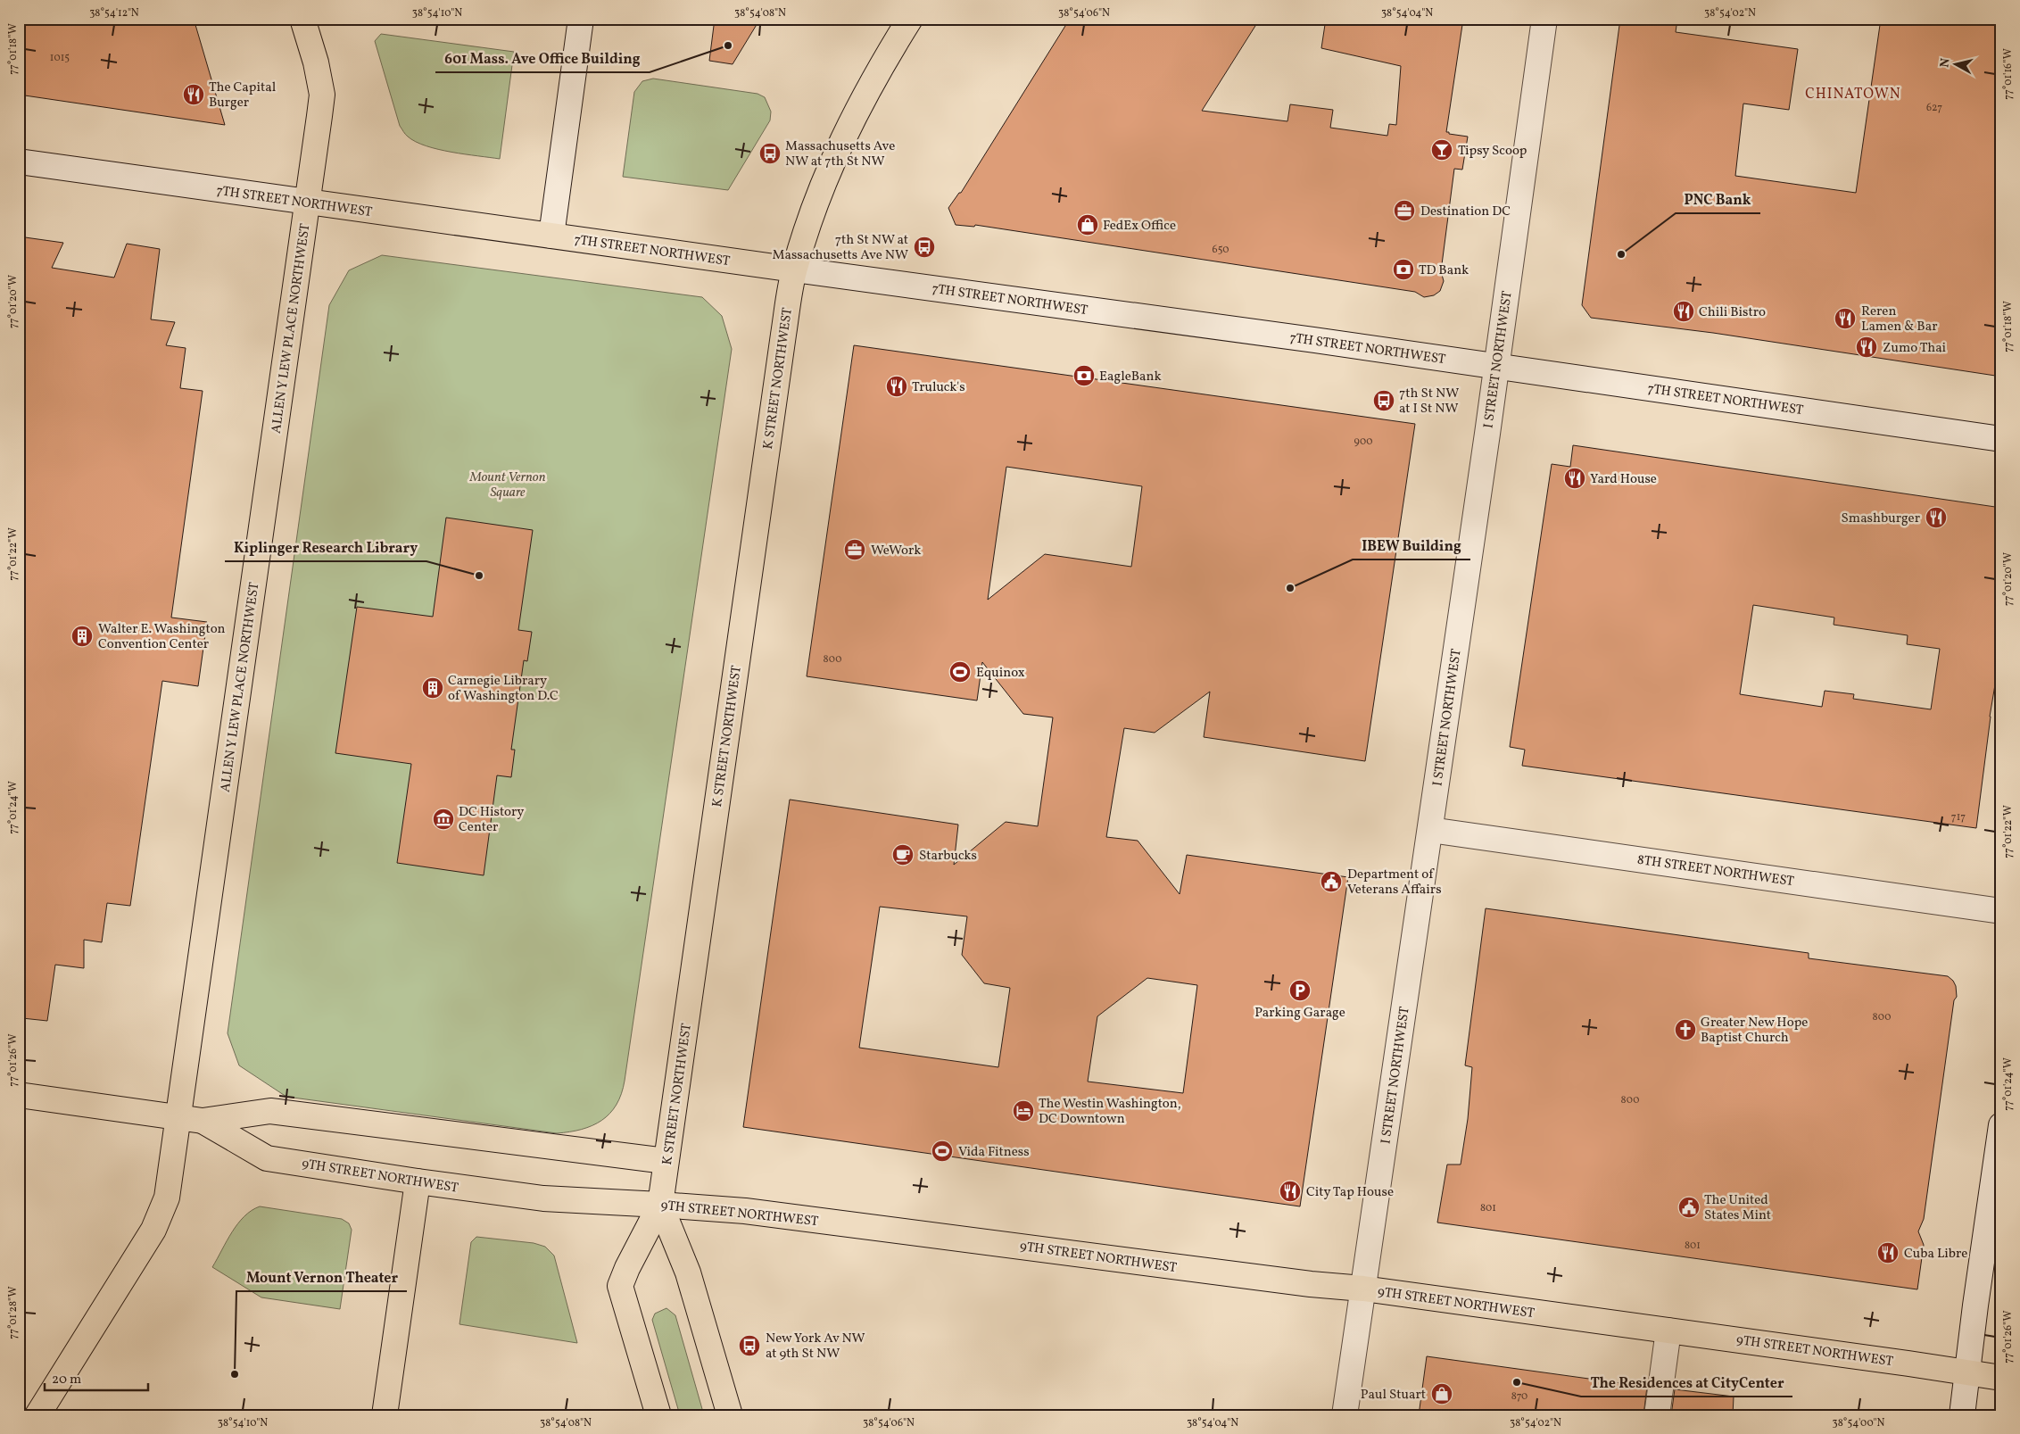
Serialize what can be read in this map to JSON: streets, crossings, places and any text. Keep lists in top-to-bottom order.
{
  "streets": {
    "main road": [
      "7TH STREET NORTHWEST",
      "ALLEN Y LEW PLACE NORTHWEST",
      "K STREET NORTHWEST",
      "9TH STREET NORTHWEST"
    ],
    "street": ["I STREET NORTHWEST", "8TH STREET NORTHWEST"]
  },
  "crossings": [
    ["7TH STREET NORTHWEST", "ALLEN Y LEW PLACE NORTHWEST"],
    ["7TH STREET NORTHWEST", "I STREET NORTHWEST"],
    ["7TH STREET NORTHWEST", "K STREET NORTHWEST"],
    ["ALLEN Y LEW PLACE NORTHWEST", "9TH STREET NORTHWEST"],
    ["I STREET NORTHWEST", "8TH STREET NORTHWEST"],
    ["I STREET NORTHWEST", "9TH STREET NORTHWEST"],
    ["K STREET NORTHWEST", "9TH STREET NORTHWEST"]
  ],
  "districts": ["CHINATOWN"],
  "parks": ["Mount Vernon Square"],
  "places": {
    "other": [
      "601 Mass. Ave Office Building",
      "PNC Bank",
      "Kiplinger Research Library",
      "IBEW Building",
      "Mount Vernon Theater",
      "The Residences at CityCenter"
    ],
    "restaurant": [
      "The Capital Burger",
      "Chili Bistro",
      "Reren Lamen & Bar",
      "Zumo Thai",
      "Truluck's",
      "Yard House",
      "Smashburger",
      "City Tap House",
      "Cuba Libre"
    ],
    "bar": ["Tipsy Scoop"],
    "bus stop": [
      "Massachusetts Ave NW at 7th St NW",
      "7th St NW at Massachusetts Ave NW",
      "7th St NW at I St NW",
      "New York Av NW at 9th St NW"
    ],
    "office": ["Destination DC", "WeWork"],
    "shop": ["FedEx Office", "Paul Stuart"],
    "bank": ["TD Bank", "EagleBank"],
    "building": ["Walter E. Washington Convention Center", "Carnegie Library of Washington D.C"],
    "sports": ["Equinox", "Vida Fitness"],
    "museum": ["DC History Center"],
    "cafe": ["Starbucks"],
    "public building": ["Department of Veterans Affairs", "The United States Mint"],
    "parking": ["Parking Garage"],
    "church": ["Greater New Hope Baptist Church"],
    "hotel": ["The Westin Washington, DC Downtown"]
  },
  "house_numbers": [
    "1015",
    "627",
    "650",
    "900",
    "800",
    "717",
    "800",
    "800",
    "801",
    "801",
    "870"
  ],
  "scale_bar": "20 m",
  "north": "left",
  "coordinates": [
    "38°54'12\"N",
    "38°54'10\"N",
    "38°54'08\"N",
    "38°54'06\"N",
    "38°54'04\"N",
    "38°54'02\"N",
    "77°01'18\"W",
    "77°01'16\"W",
    "77°01'20\"W",
    "77°01'22\"W",
    "77°01'24\"W",
    "77°01'26\"W",
    "77°01'28\"W",
    "38°54'00\"N"
  ]
}
